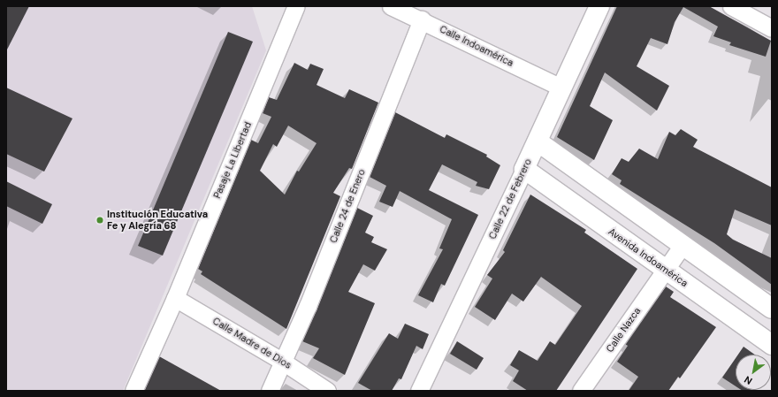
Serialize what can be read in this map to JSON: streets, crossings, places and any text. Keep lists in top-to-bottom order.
{
  "streets": {
    "street": [
      "Calle Indoamérica",
      "Pasaje La Libertad",
      "Calle 22 de Febrero",
      "Calle 24 de Enero",
      "Avenida Indoamérica",
      "Calle Nazca",
      "Calle Madre de Dios"
    ]
  },
  "crossings": [
    ["Calle Indoamérica", "Calle 22 de Febrero"],
    ["Calle Indoamérica", "Calle 24 de Enero"],
    ["Pasaje La Libertad", "Calle Madre de Dios"],
    ["Calle 22 de Febrero", "Avenida Indoamérica"],
    ["Calle 24 de Enero", "Calle Madre de Dios"],
    ["Avenida Indoamérica", "Calle Nazca"]
  ],
  "places": ["Institución Educativa Fe y Alegría 68"],
  "north": "bottom left"
}
